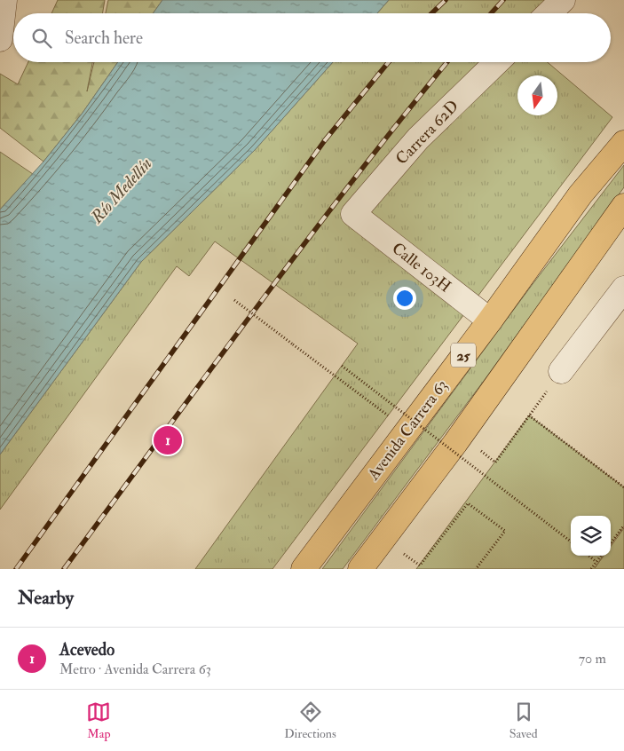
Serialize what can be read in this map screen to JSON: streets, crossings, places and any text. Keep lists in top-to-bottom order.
{
  "streets": {
    "highway": ["25", "Avenida Carrera 63"],
    "street": ["Carrera 62D", "Calle 103H"]
  },
  "crossings": [
    ["Carrera 62D", "Calle 103H"],
    ["Calle 103H", "Avenida Carrera 63"]
  ],
  "water": ["Río Medellín"],
  "north": "bottom",
  "page": {
    "search": "Search here",
    "pins": "1",
    "heading": "Nearby",
    "list": [
      {
        "mark": "1",
        "name": "Acevedo",
        "note": "Metro · Avenida Carrera 63",
        "value": "70 m"
      }
    ],
    "nav": ["Map", "Directions", "Saved"]
  }
}
